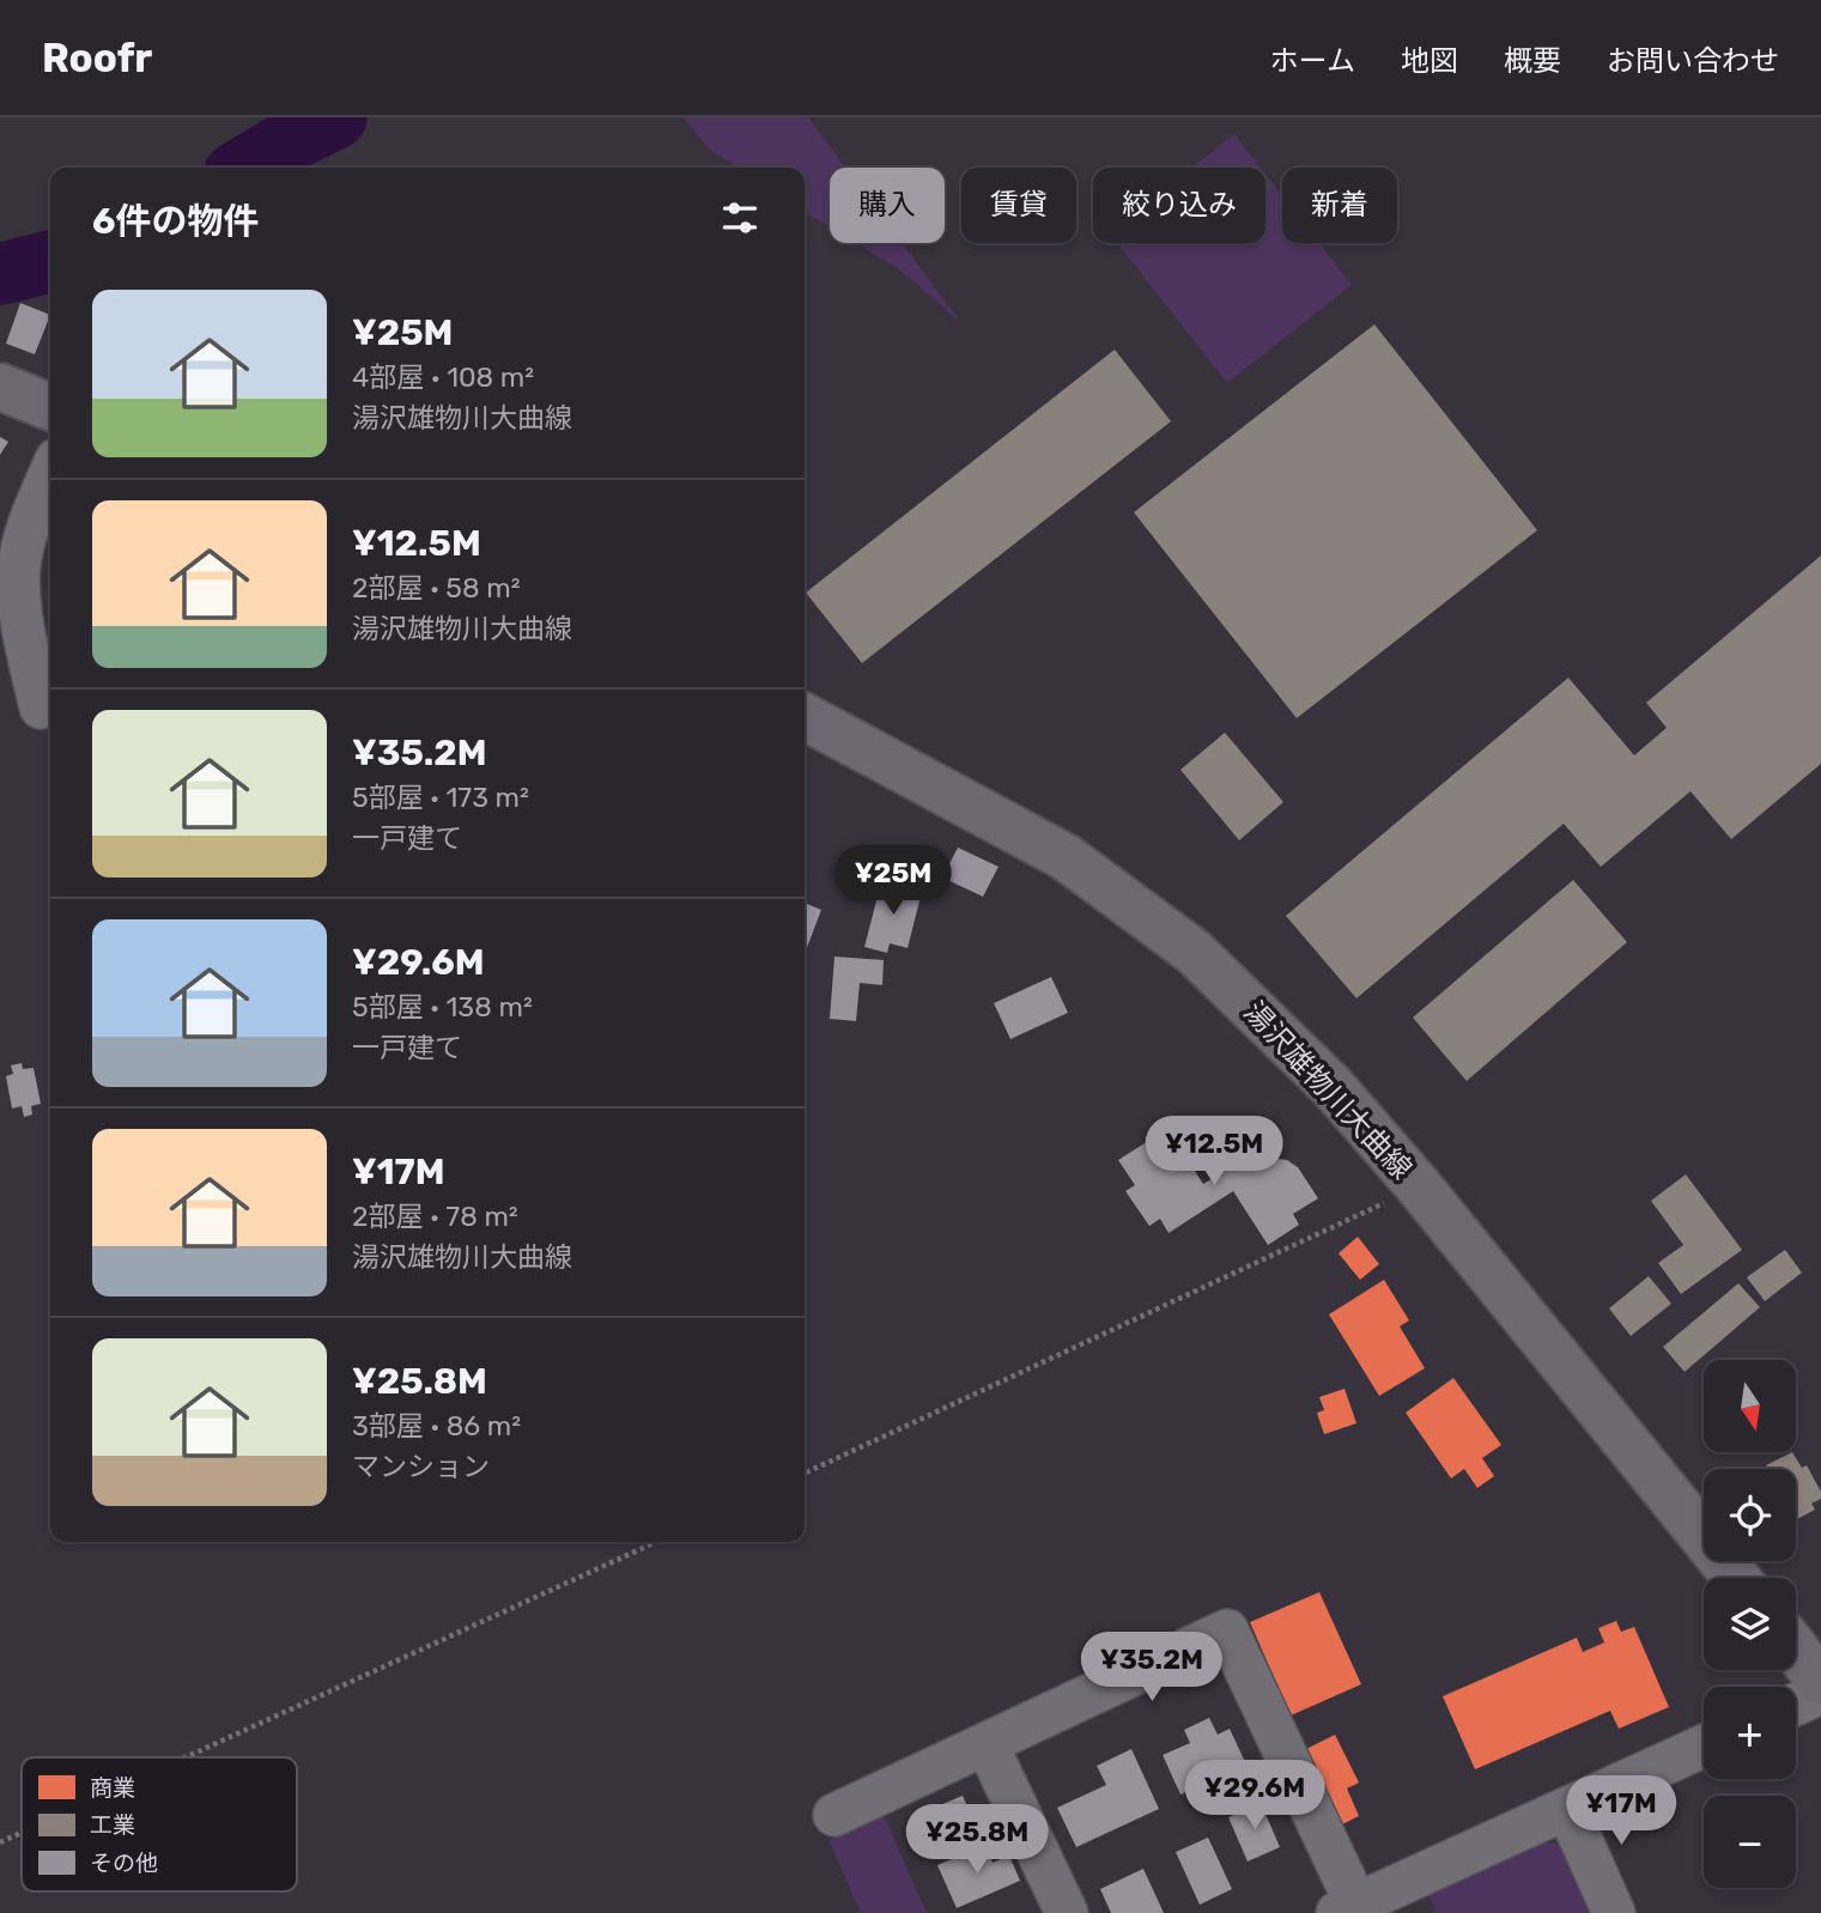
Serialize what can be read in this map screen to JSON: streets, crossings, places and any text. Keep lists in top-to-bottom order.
{
  "streets": {
    "main road": ["湯沢雄物川大曲線"]
  },
  "legend": ["商業", "工業", "その他"],
  "north": "bottom",
  "page": {
    "header": "Roofr",
    "nav": [
      "ホーム",
      "地図",
      "概要",
      "お問い合わせ"
    ],
    "chip": [
      "購入",
      "賃貸",
      "絞り込み",
      "新着"
    ],
    "heading": "6件の物件",
    "list": [
      {
        "name": "¥25M",
        "note": "4部屋 · 108 m² · 湯沢雄物川大曲線"
      },
      {
        "name": "¥12.5M",
        "note": "2部屋 · 58 m² · 湯沢雄物川大曲線"
      },
      {
        "name": "¥35.2M",
        "note": "5部屋 · 173 m² · 一戸建て"
      },
      {
        "name": "¥29.6M",
        "note": "5部屋 · 138 m² · 一戸建て"
      },
      {
        "name": "¥17M",
        "note": "2部屋 · 78 m² · 湯沢雄物川大曲線"
      },
      {
        "name": "¥25.8M",
        "note": "3部屋 · 86 m² · マンション"
      }
    ],
    "price": [
      "¥25M",
      "¥12.5M",
      "¥35.2M",
      "¥29.6M",
      "¥17M",
      "¥25.8M"
    ],
    "map_buttons": ["+", "−"]
  }
}
